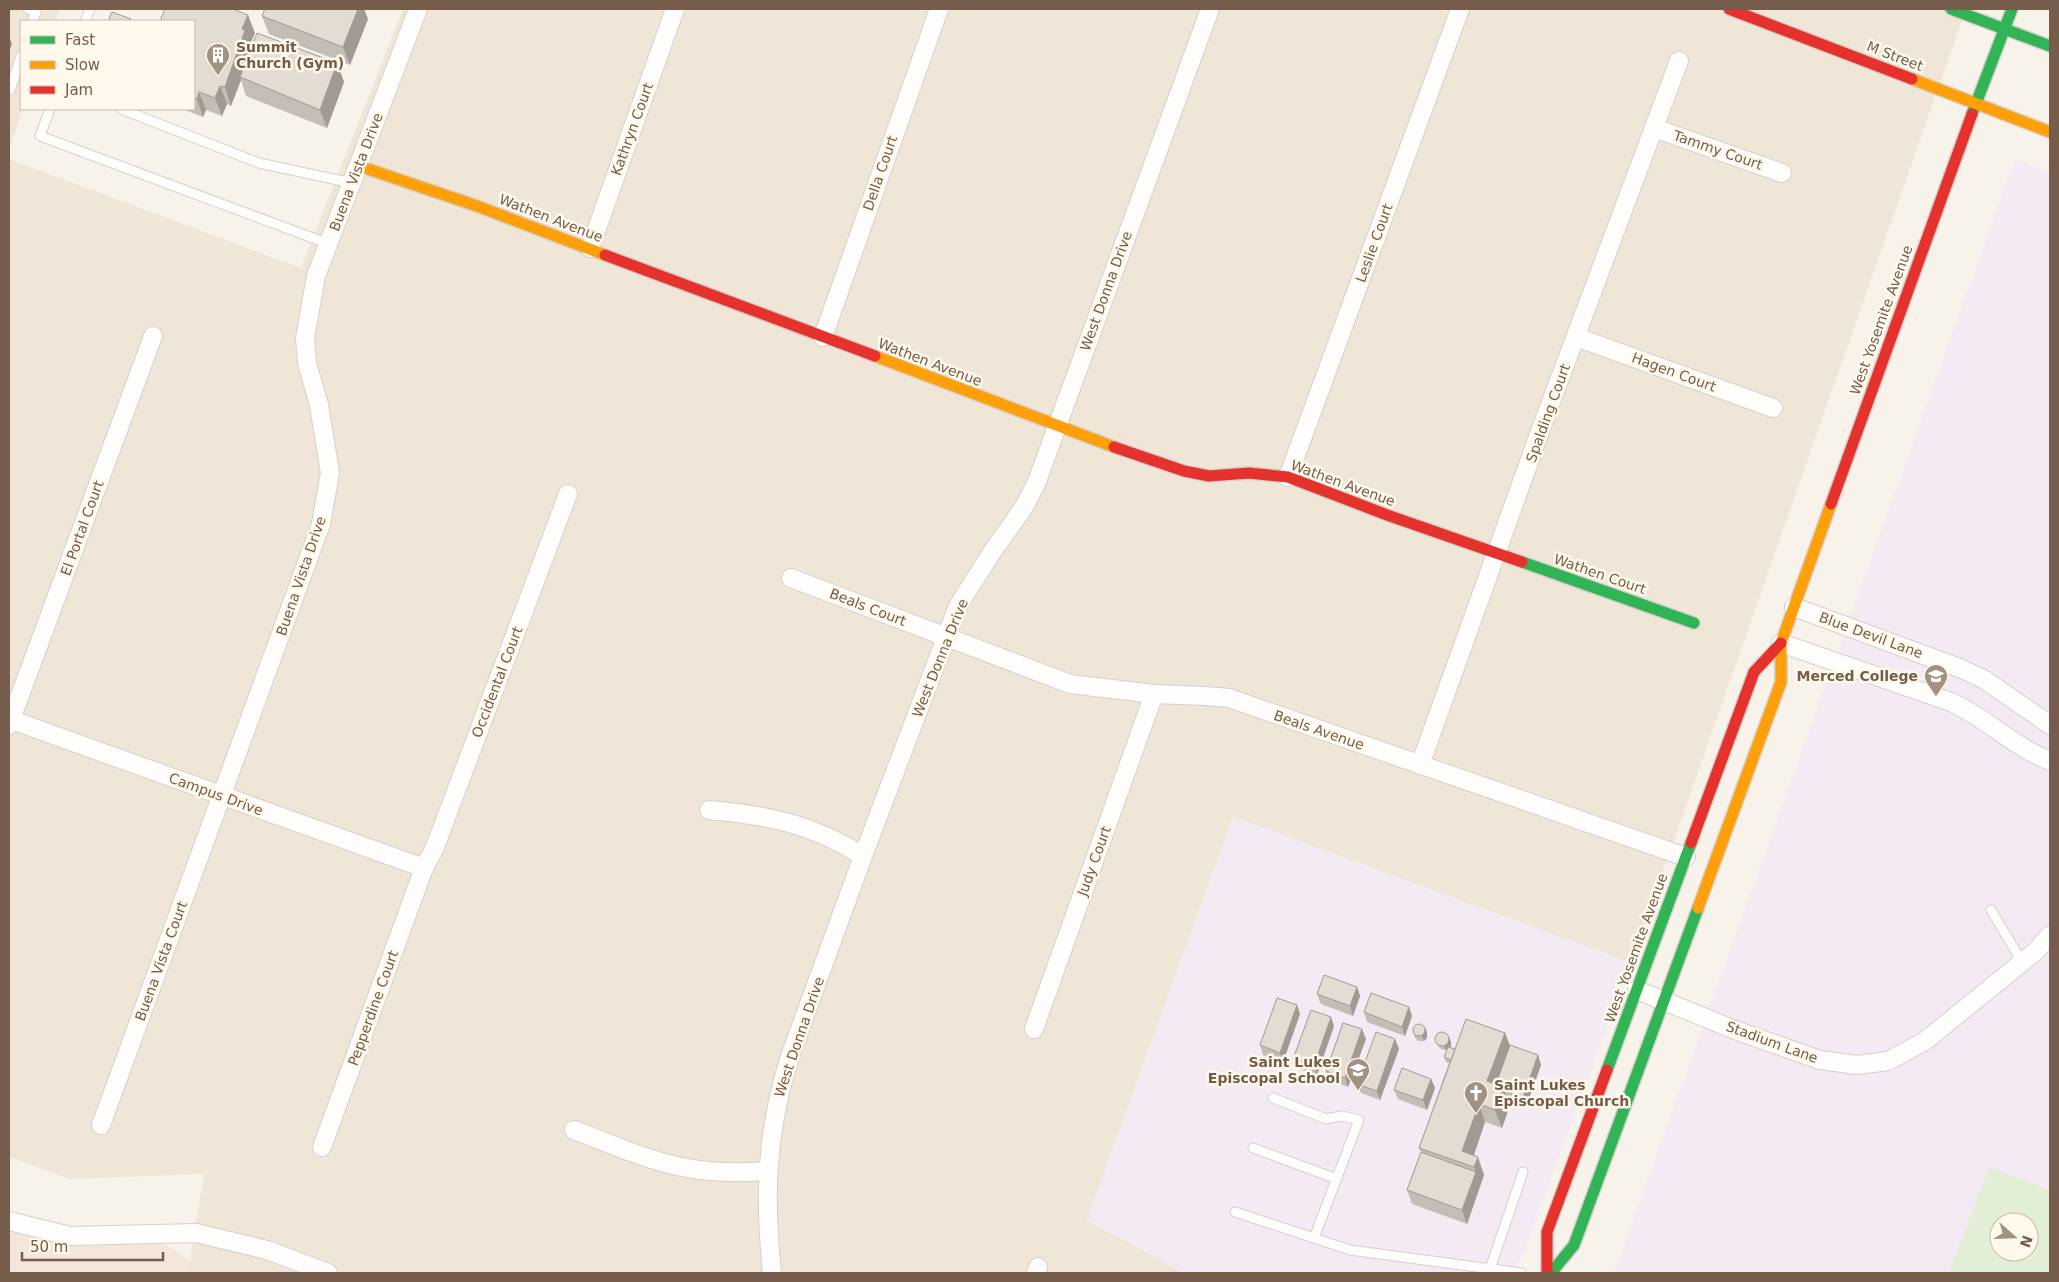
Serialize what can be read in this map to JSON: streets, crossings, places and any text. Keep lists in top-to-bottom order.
{
  "streets": {
    "main road": [
      "M Street",
      "Wathen Avenue",
      "West Yosemite Avenue",
      "Wathen Court"
    ],
    "street": [
      "Kathryn Court",
      "Tammy Court",
      "Buena Vista Drive",
      "Della Court",
      "Leslie Court",
      "West Donna Drive",
      "Hagen Court",
      "Spalding Court",
      "El Portal Court",
      "Beals Court",
      "Blue Devil Lane",
      "Occidental Court",
      "Beals Avenue",
      "Campus Drive",
      "Judy Court",
      "Buena Vista Court",
      "Pepperdine Court",
      "Stadium Lane"
    ]
  },
  "crossings": [
    ["M Street", "West Yosemite Avenue"],
    ["Kathryn Court", "Wathen Avenue"],
    ["Tammy Court", "Spalding Court"],
    ["Buena Vista Drive", "Wathen Avenue"],
    ["Buena Vista Drive", "Campus Drive"],
    ["Buena Vista Drive", "Buena Vista Court"],
    ["Della Court", "Wathen Avenue"],
    ["Wathen Avenue", "Leslie Court"],
    ["Wathen Avenue", "West Donna Drive"],
    ["Wathen Avenue", "Spalding Court"],
    ["Wathen Avenue", "Wathen Court"],
    ["West Donna Drive", "Beals Court"],
    ["West Donna Drive", "Beals Avenue"],
    ["West Yosemite Avenue", "Blue Devil Lane"],
    ["West Yosemite Avenue", "Beals Avenue"],
    ["West Yosemite Avenue", "Stadium Lane"],
    ["Hagen Court", "Spalding Court"],
    ["Spalding Court", "Wathen Court"],
    ["Spalding Court", "Beals Avenue"],
    ["El Portal Court", "Campus Drive"],
    ["Beals Court", "Beals Avenue"],
    ["Occidental Court", "Campus Drive"],
    ["Occidental Court", "Pepperdine Court"],
    ["Beals Avenue", "Judy Court"],
    ["Campus Drive", "Buena Vista Court"],
    ["Campus Drive", "Pepperdine Court"]
  ],
  "places": {
    "building": ["Summit Church (Gym)"],
    "school or university": ["Merced College", "Saint Lukes Episcopal School"],
    "church": ["Saint Lukes Episcopal Church"]
  },
  "legend": ["Fast", "Slow", "Jam"],
  "scale_bar": "50 m",
  "north": "right"
}
